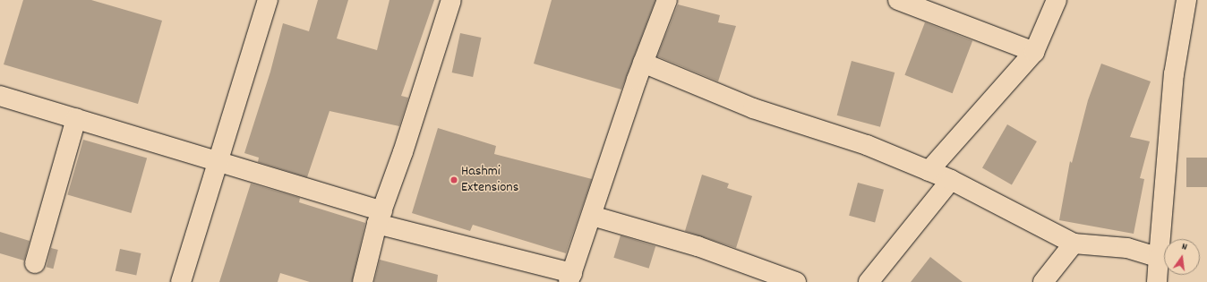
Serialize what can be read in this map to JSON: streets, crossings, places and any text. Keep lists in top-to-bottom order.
{
  "places": ["Hashmi Extensions"],
  "north": "top"
}
